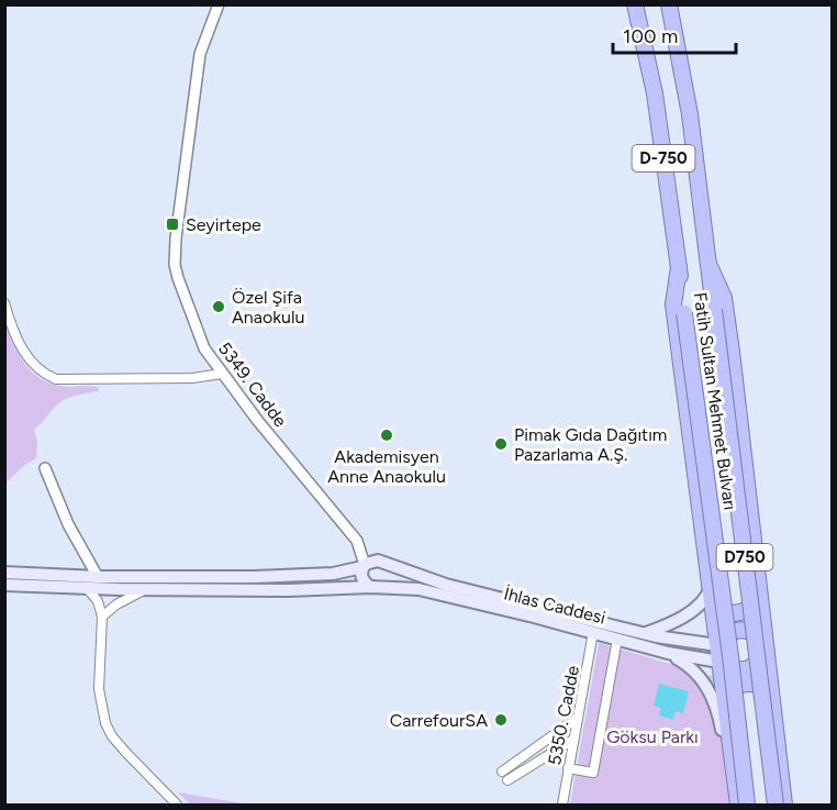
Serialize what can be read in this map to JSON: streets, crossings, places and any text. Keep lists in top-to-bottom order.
{
  "streets": {
    "highway": ["D-750", "Fatih Sultan Mehmet Bulvarı", "D750"],
    "main road": ["İhlas Caddesi"],
    "street": ["5349. Cadde", "5350. Cadde"]
  },
  "crossings": [
    ["5349. Cadde", "İhlas Caddesi"],
    ["İhlas Caddesi", "5350. Cadde"]
  ],
  "parks": ["Göksu Parkı"],
  "places": {
    "transit": ["Seyirtepe"],
    "other": [
      "Özel Şifa Anaokulu",
      "Akademisyen Anne Anaokulu",
      "Pimak Gıda Dağıtım Pazarlama A.Ş.",
      "CarrefourSA"
    ]
  },
  "scale_bar": "100 m"
}
